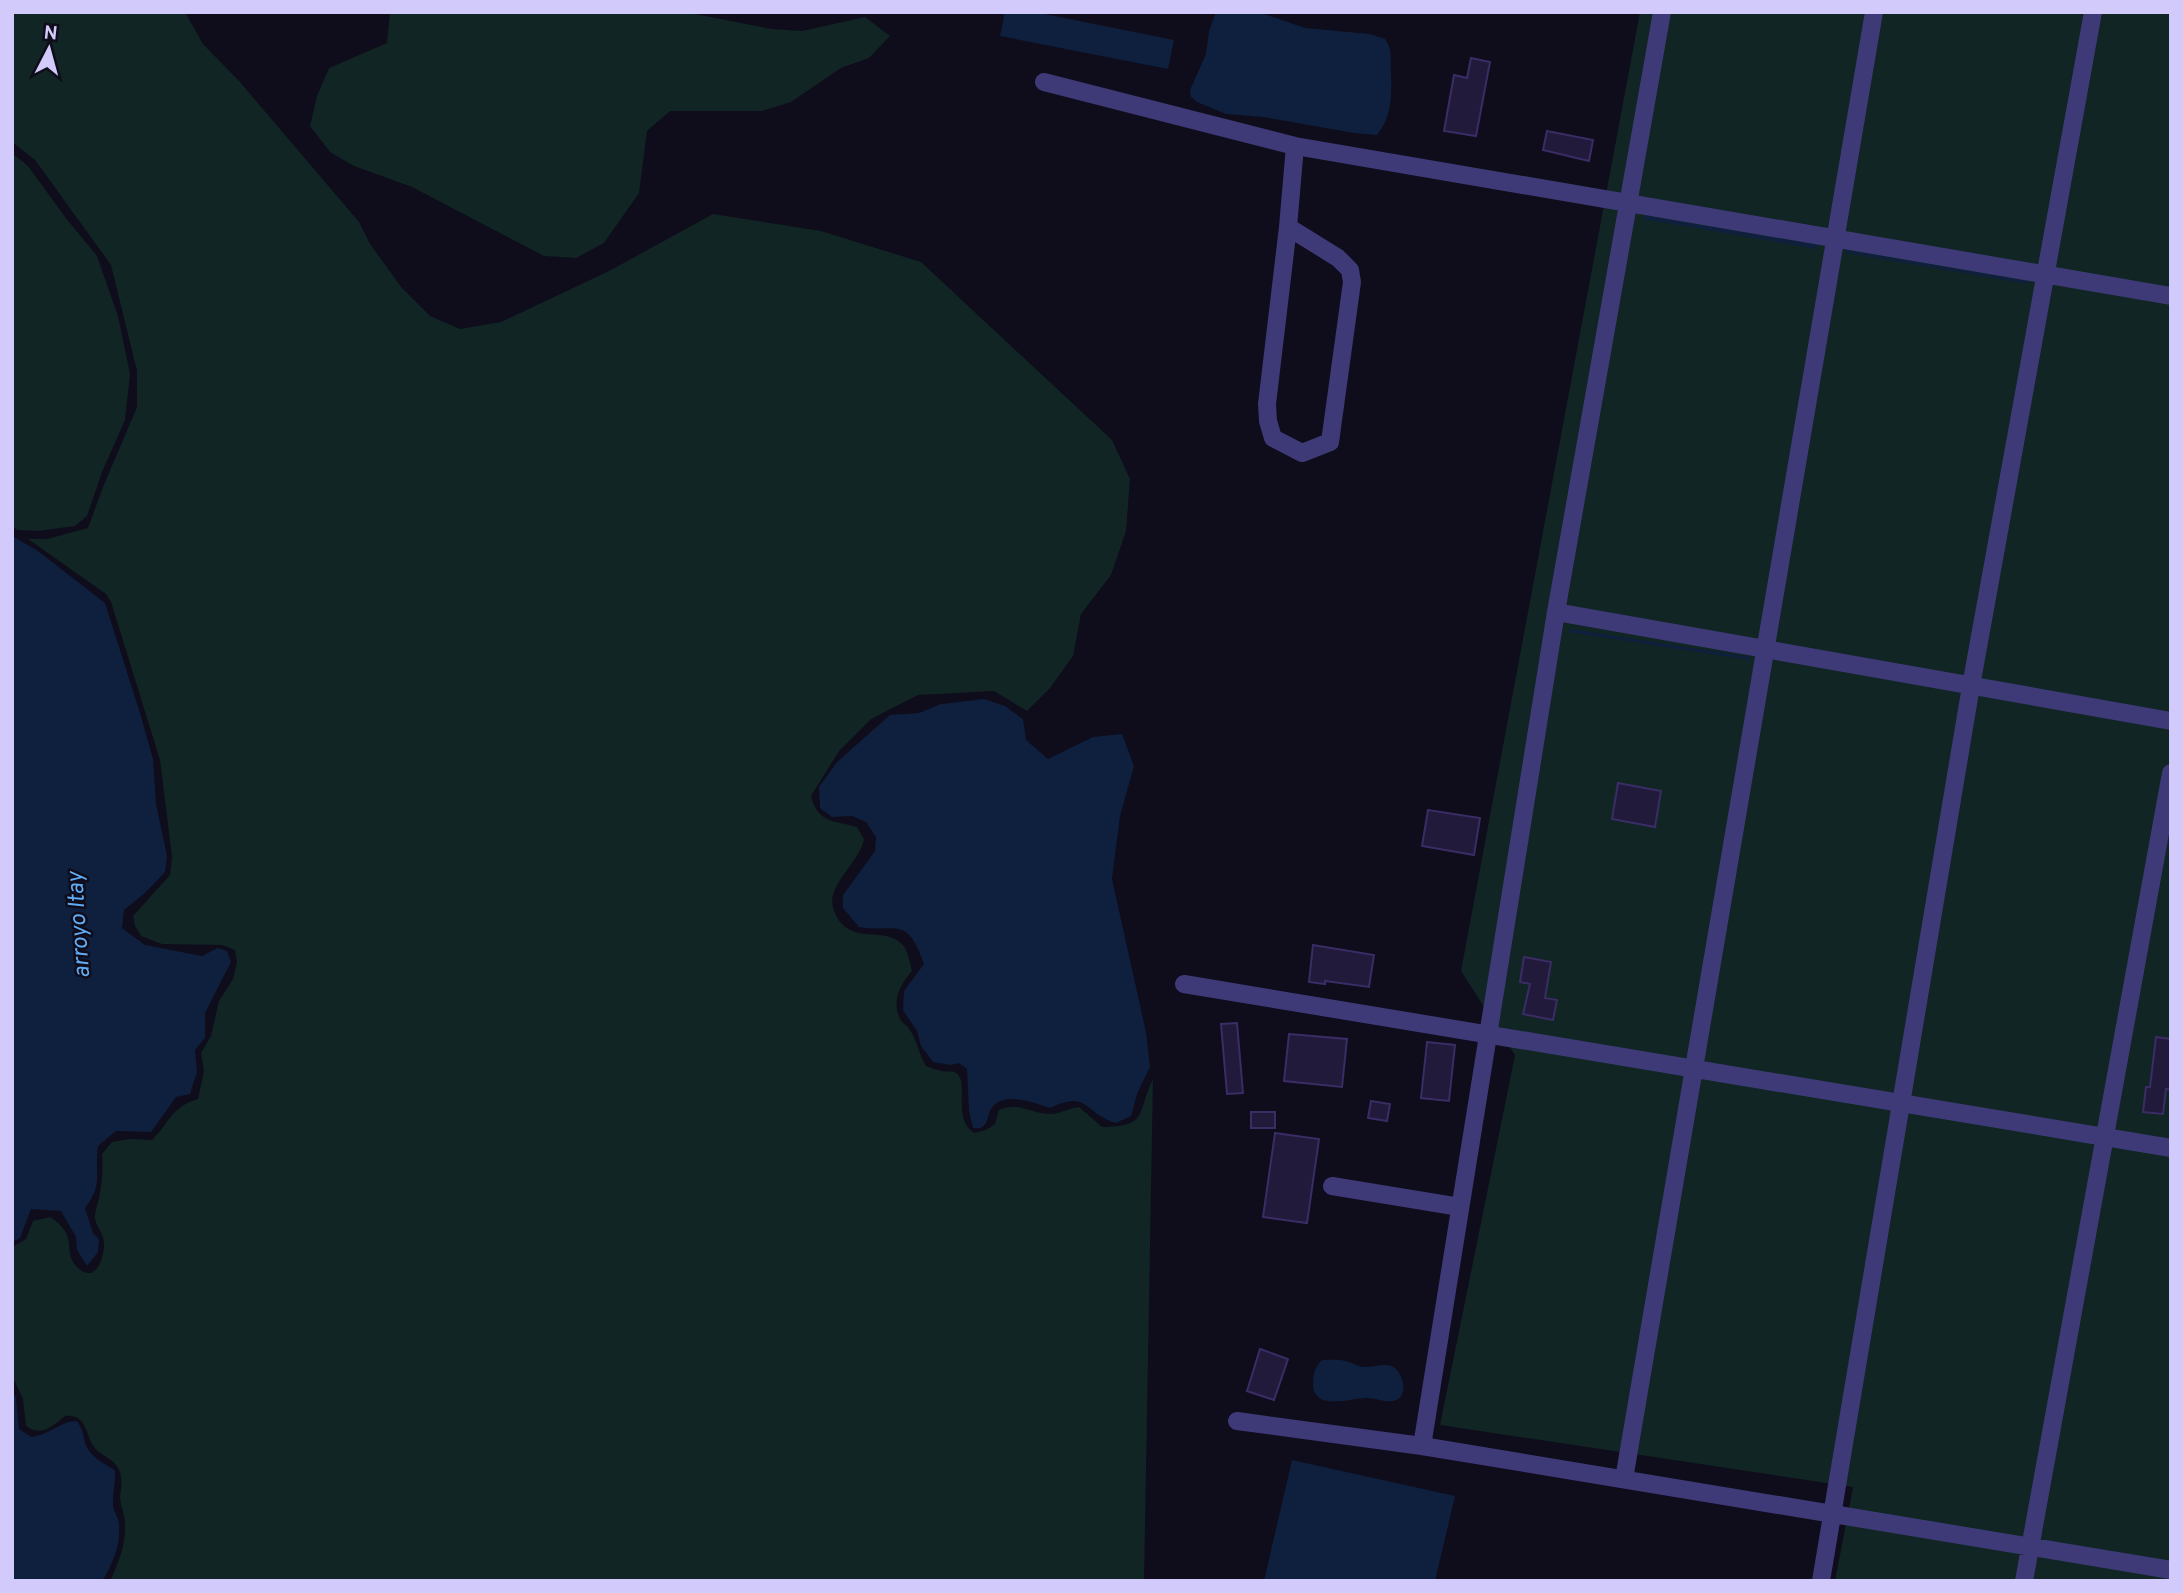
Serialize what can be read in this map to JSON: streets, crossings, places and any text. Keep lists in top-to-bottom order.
{
  "water": ["arroyo Itay"],
  "north": "top"
}
